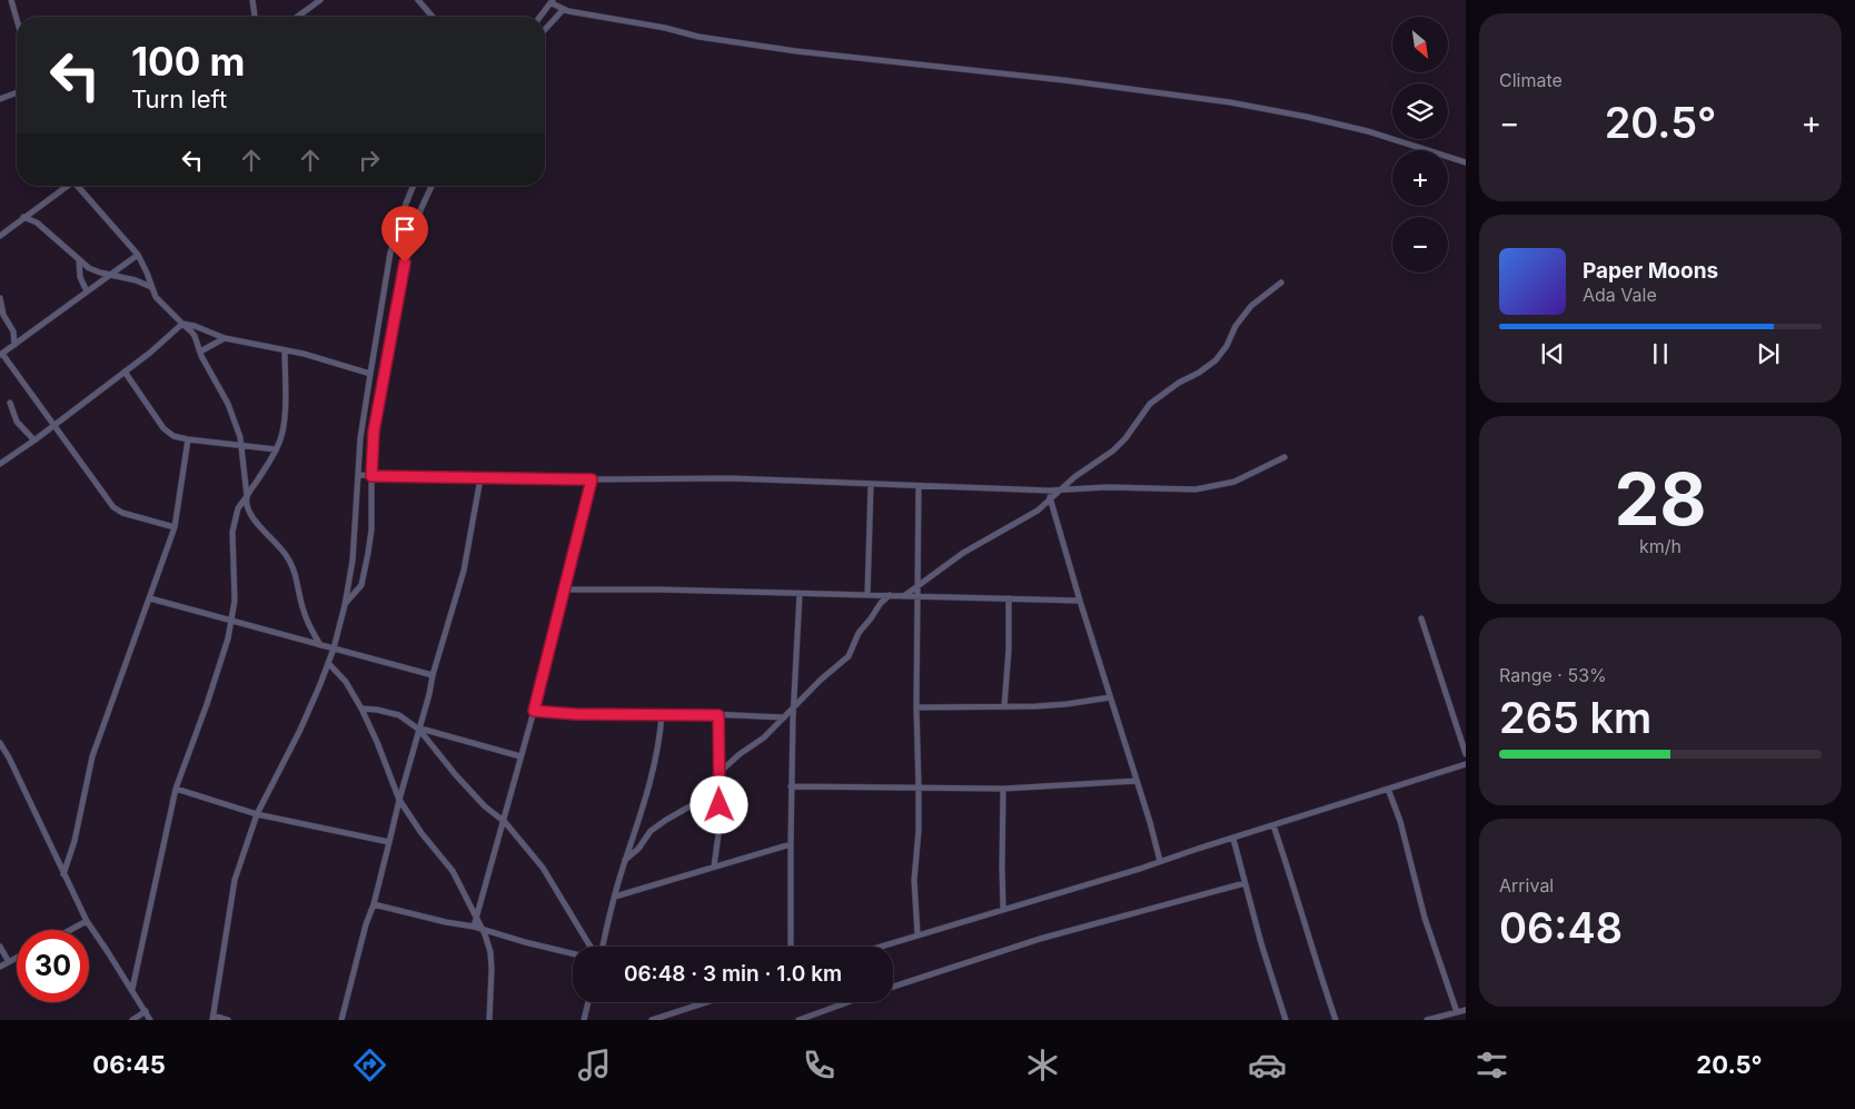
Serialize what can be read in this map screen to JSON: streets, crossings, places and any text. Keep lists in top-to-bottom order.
{
  "north": "bottom right",
  "page": {
    "tile": [
      "Climate",
      ["28", "km/h"],
      ["Range · 53%", "265 km"],
      ["Arrival", "06:48"]
    ],
    "map_buttons": ["+", "−"],
    "turn": ["100 m", "Turn left"],
    "heat": ["−", "20.5°", "+"],
    "song": ["Paper Moons", "Ada Vale"],
    "limit": "30",
    "trip": "06:48 · 3 min · 1.0 km",
    "tabs": ["06:45", "20.5°"]
  }
}
